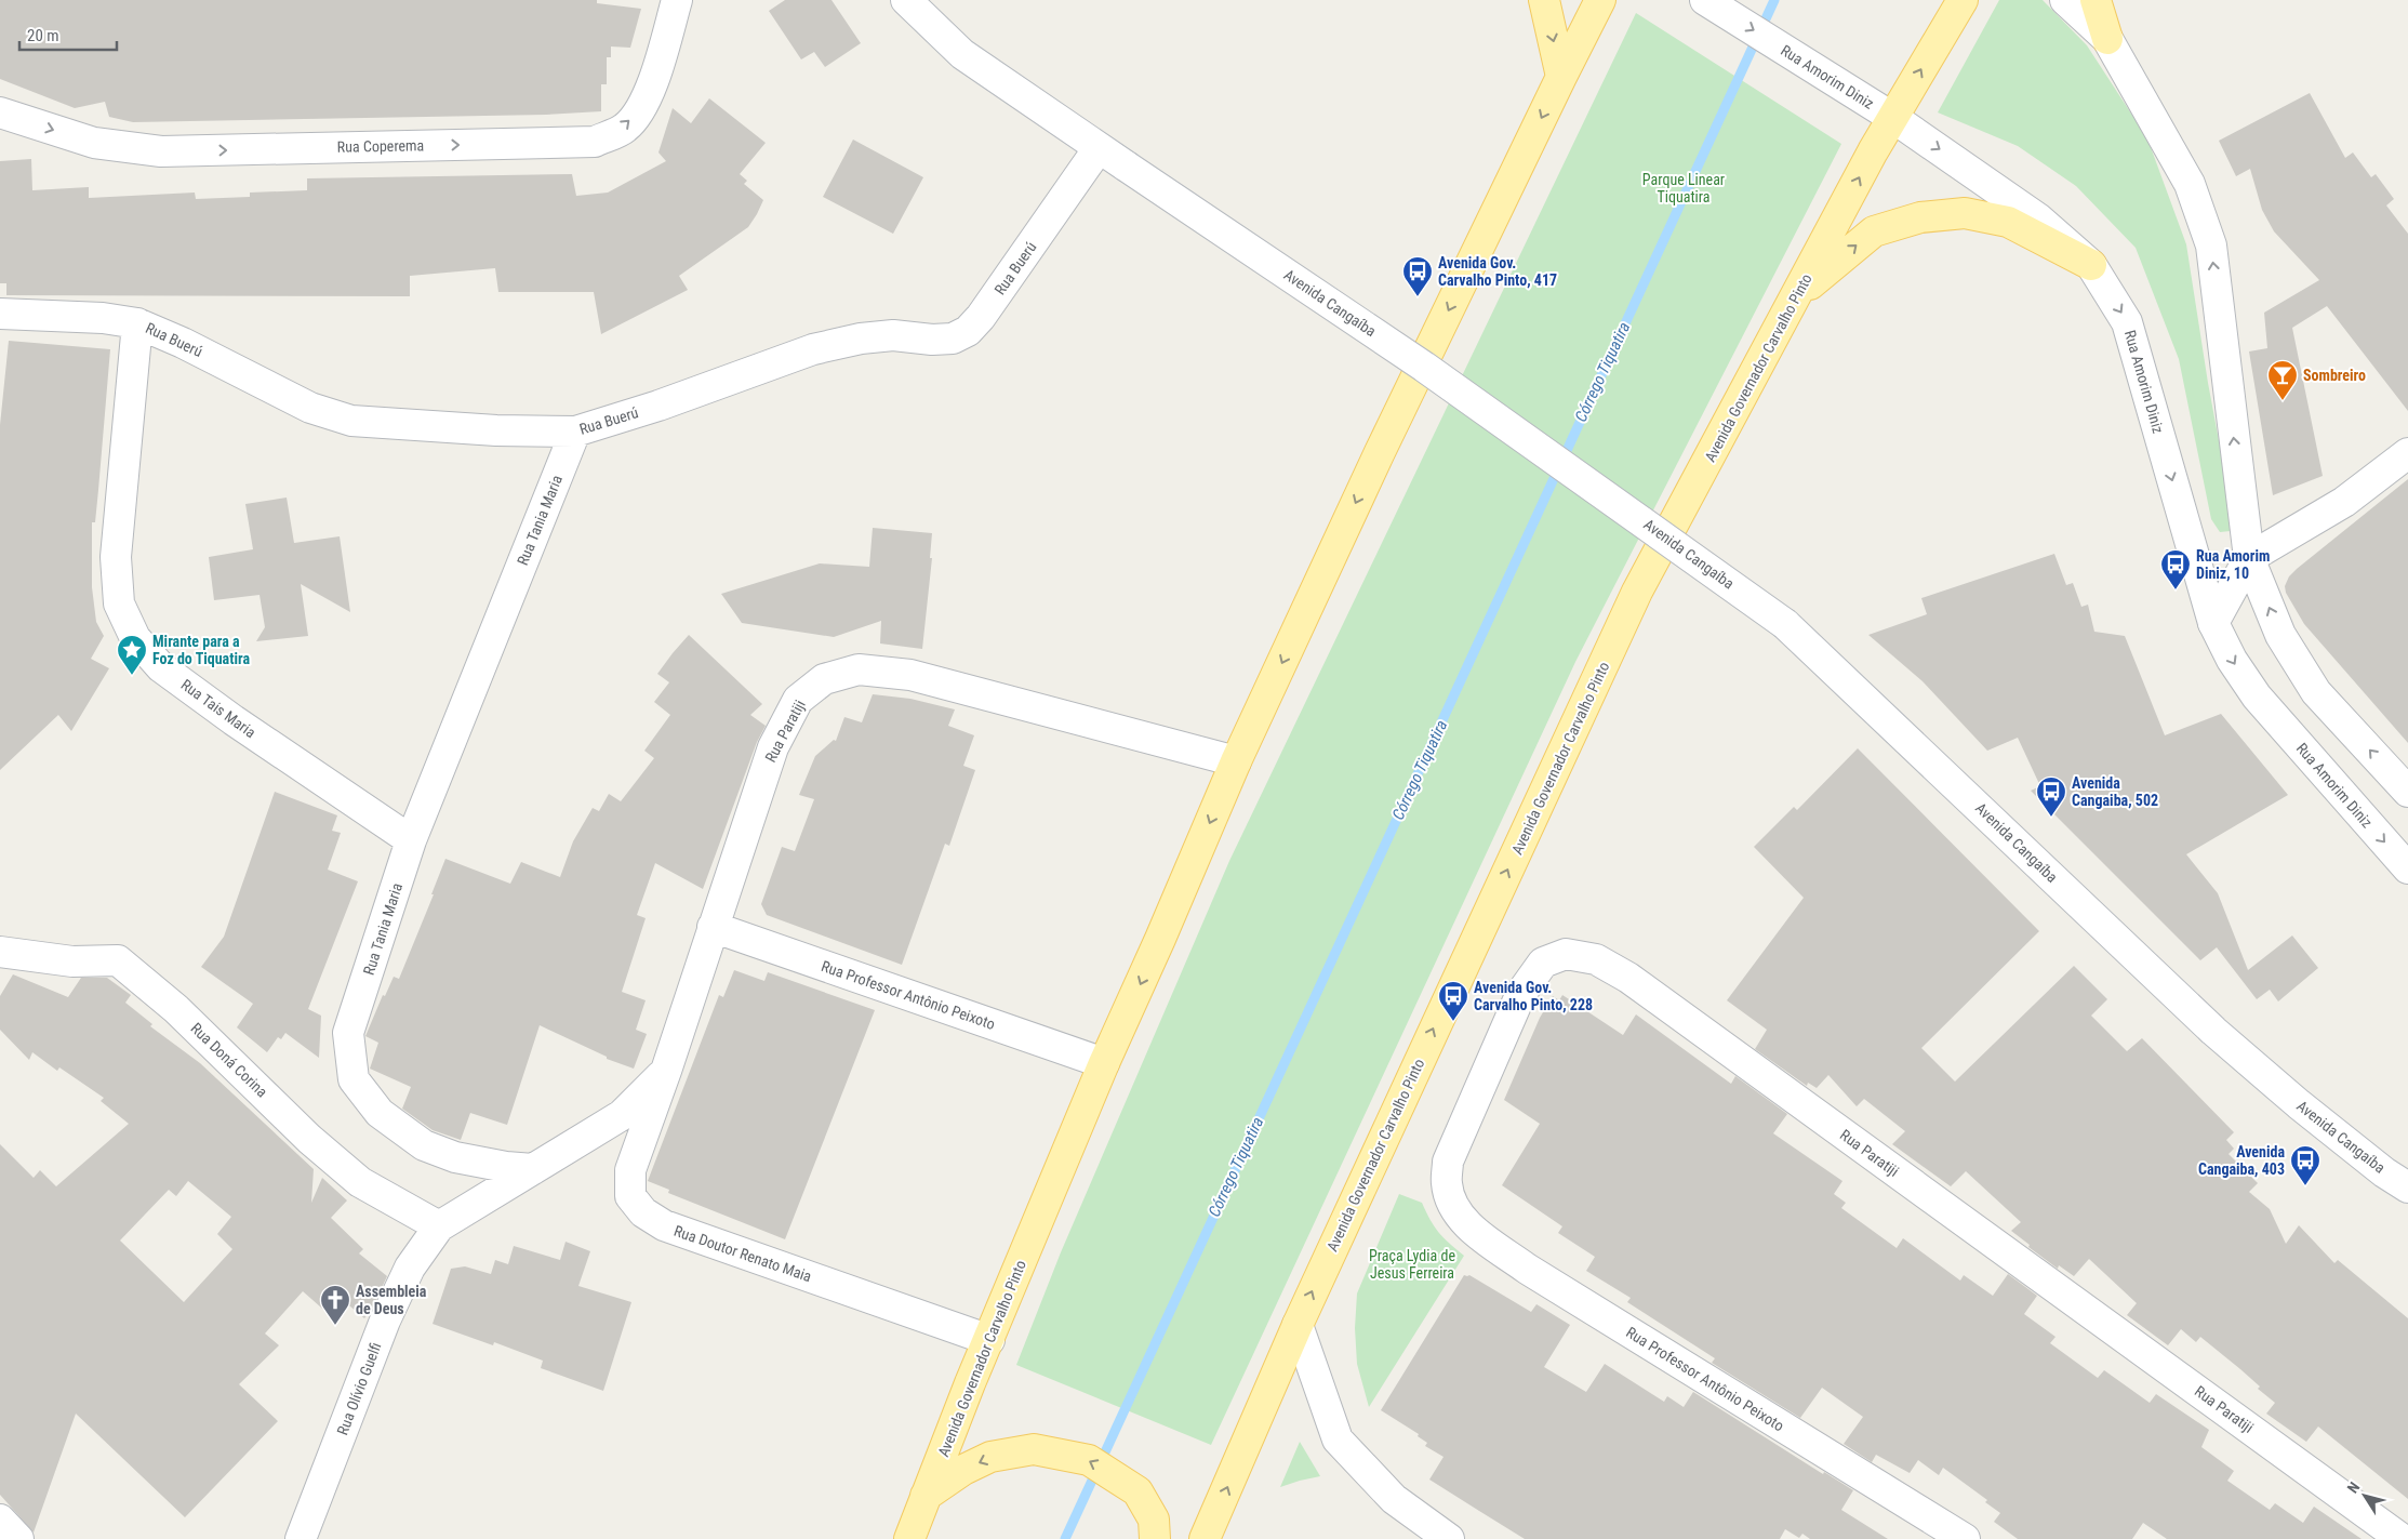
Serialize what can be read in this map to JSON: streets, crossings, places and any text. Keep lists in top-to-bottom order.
{
  "streets": {
    "main road": ["Avenida Governador Carvalho Pinto"],
    "street": [
      "Rua Amorim Diniz",
      "Rua Coperema",
      "Rua Buerú",
      "Avenida Cangaíba",
      "Rua Tania Maria",
      "Rua Tais Maria",
      "Rua Paratiji",
      "Rua Professor Antônio Peixoto",
      "Rua Doná Corina",
      "Rua Doutor Renato Maia",
      "Rua Olívio Guelfi"
    ]
  },
  "crossings": [
    ["Rua Amorim Diniz", "Avenida Governador Carvalho Pinto"],
    ["Rua Buerú", "Avenida Cangaíba"],
    ["Rua Buerú", "Rua Tania Maria"],
    ["Rua Buerú", "Rua Tais Maria"],
    ["Avenida Governador Carvalho Pinto", "Rua Paratiji"],
    ["Avenida Governador Carvalho Pinto", "Rua Professor Antônio Peixoto"],
    ["Avenida Governador Carvalho Pinto", "Rua Doutor Renato Maia"],
    ["Rua Tania Maria", "Rua Tais Maria"],
    ["Rua Tania Maria", "Rua Olívio Guelfi"],
    ["Rua Paratiji", "Rua Professor Antônio Peixoto"],
    ["Rua Paratiji", "Rua Doutor Renato Maia"],
    ["Rua Doná Corina", "Rua Olívio Guelfi"]
  ],
  "one_way": ["Rua Coperema"],
  "water": ["Córrego Tiquatira"],
  "parks": ["Parque Linear Tiquatira", "Praça Lydia de Jesus Ferreira"],
  "places": {
    "bus stop": [
      "Avenida Gov. Carvalho Pinto, 417",
      "Rua Amorim Diniz, 10",
      "Avenida Cangaiba, 502",
      "Avenida Gov. Carvalho Pinto, 228",
      "Avenida Cangaiba, 403"
    ],
    "bar": ["Sombreiro"],
    "place": ["Mirante para a Foz do Tiquatira"],
    "church": ["Assembleia de Deus"]
  },
  "scale_bar": "20 m",
  "north": "top left"
}
